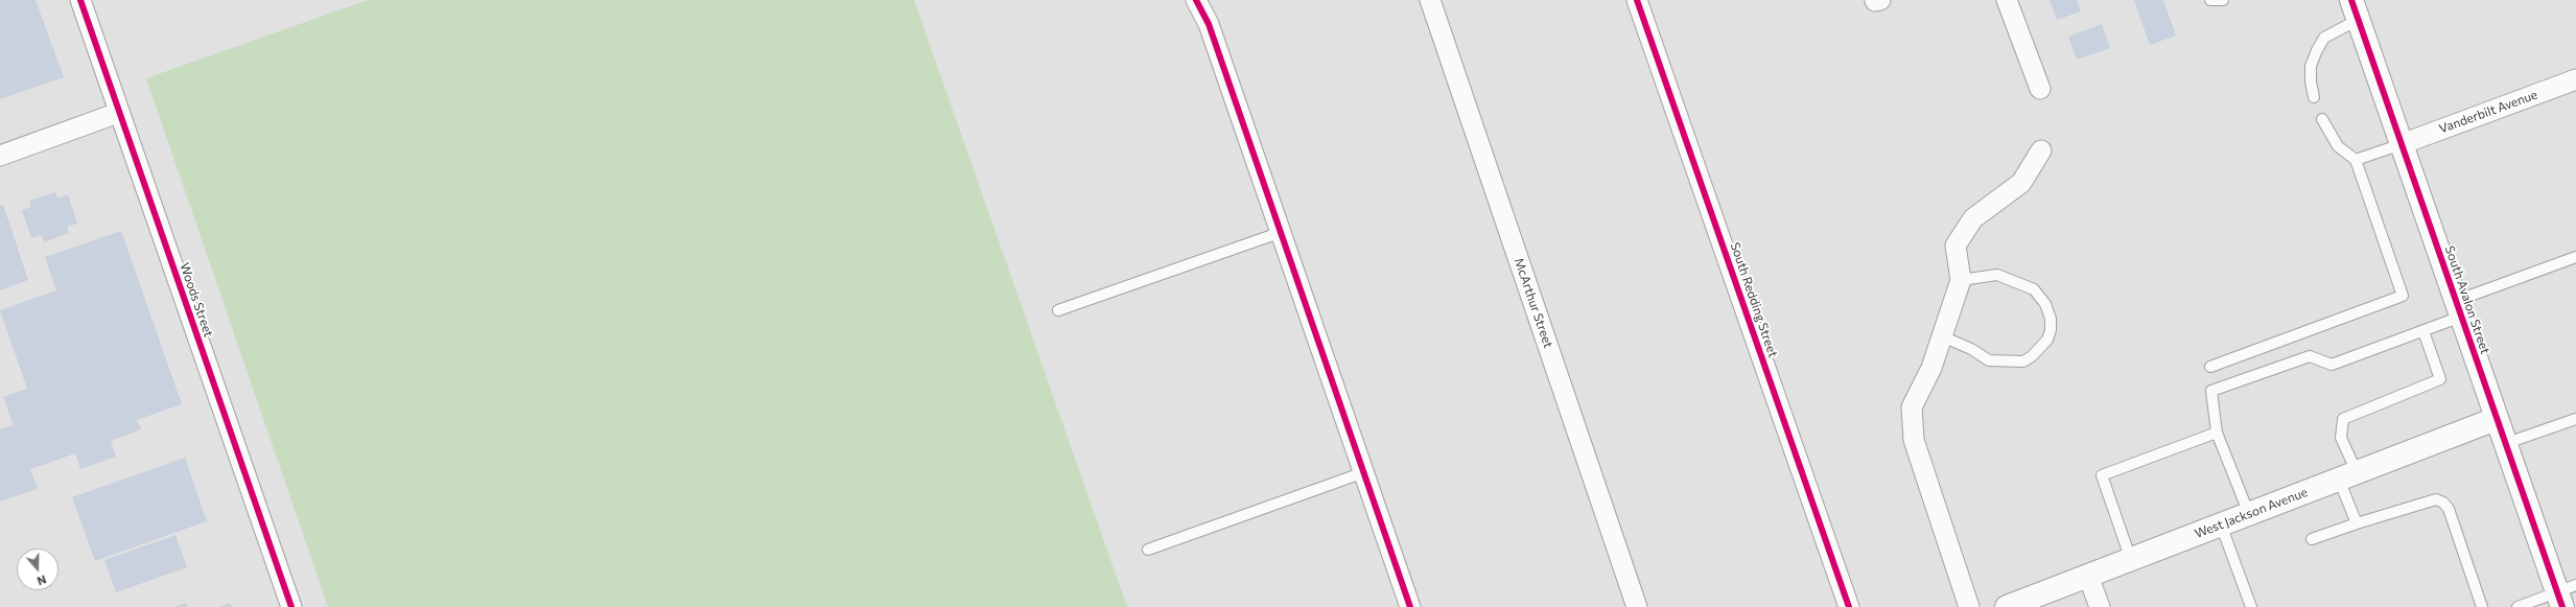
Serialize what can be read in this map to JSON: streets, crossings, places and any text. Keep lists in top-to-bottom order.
{
  "streets": {
    "street": [
      "Vanderbilt Avenue",
      "Woods Street",
      "South Redding Street",
      "South Avalon Street",
      "McArthur Street",
      "West Jackson Avenue"
    ]
  },
  "crossings": [
    ["Vanderbilt Avenue", "South Avalon Street"],
    ["South Avalon Street", "West Jackson Avenue"]
  ],
  "north": "bottom"
}
